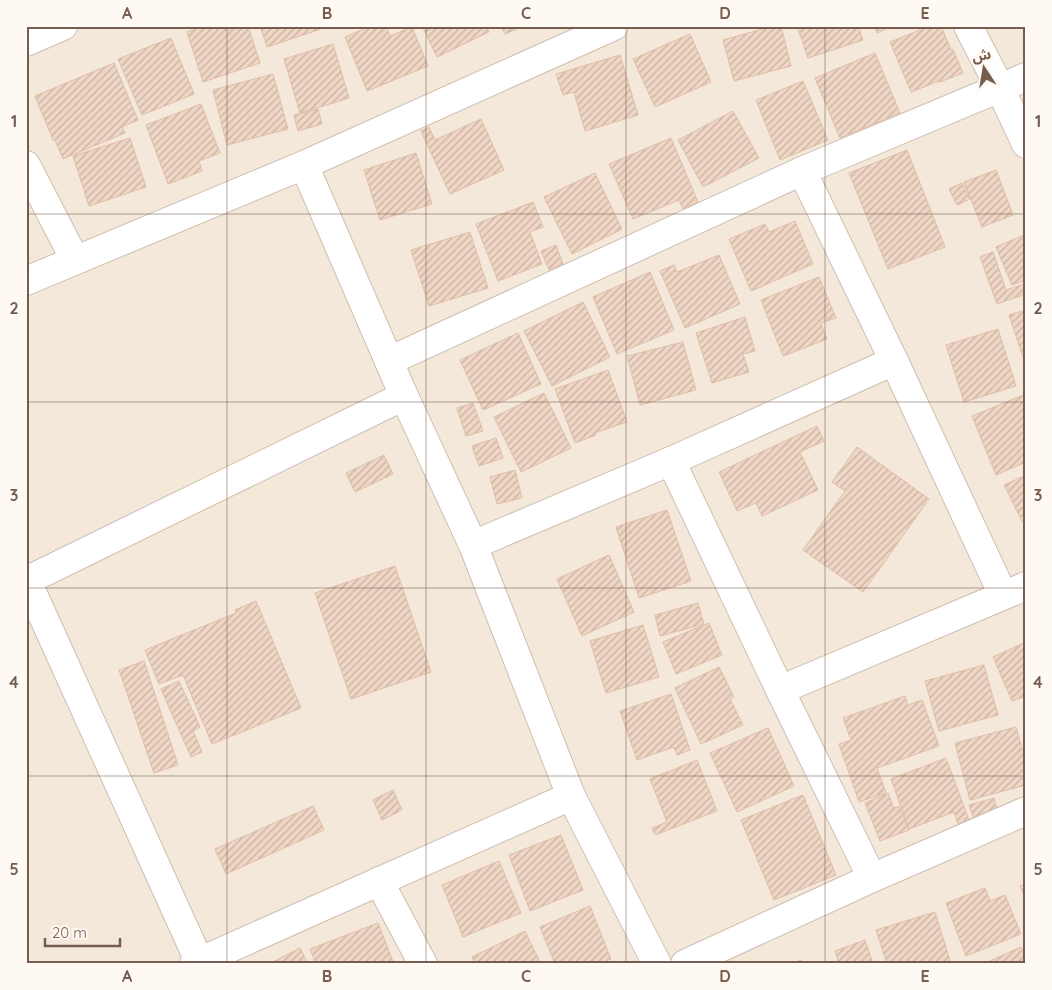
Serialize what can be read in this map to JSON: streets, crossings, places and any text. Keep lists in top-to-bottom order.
{
  "scale_bar": "20 m",
  "north": "top",
  "grid": {
    "columns": [
      "A",
      "B",
      "C",
      "D",
      "E"
    ],
    "rows": [
      "1",
      "2",
      "3",
      "4",
      "5"
    ]
  }
}
